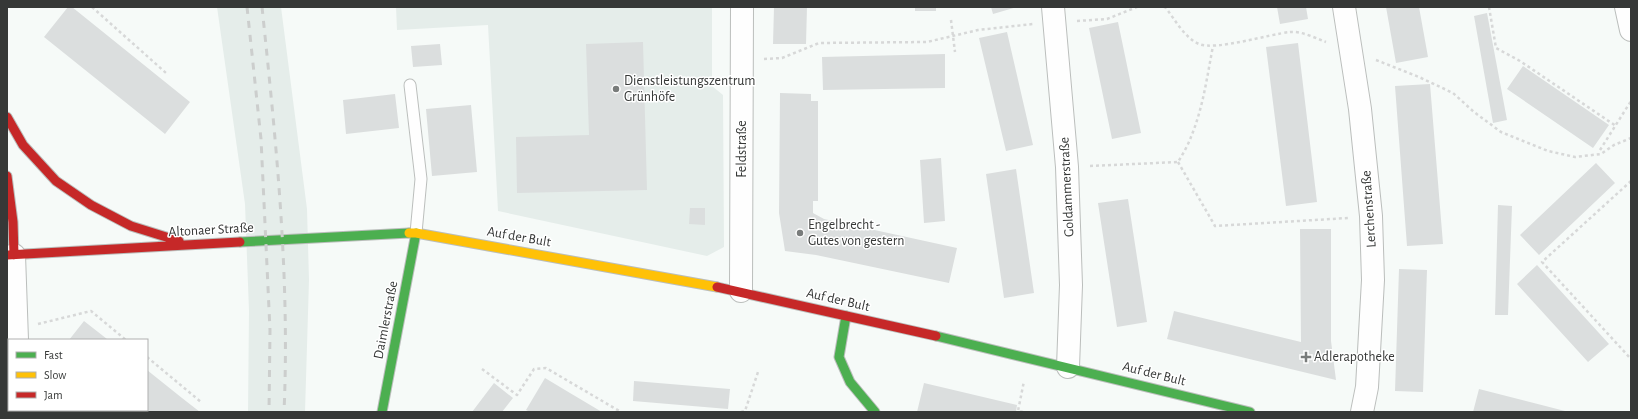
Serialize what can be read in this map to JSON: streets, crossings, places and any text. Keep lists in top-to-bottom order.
{
  "streets": {
    "street": [
      "Feldstraße",
      "Goldammerstraße",
      "Lerchenstraße",
      "Altonaer Straße",
      "Auf der Bult",
      "Daimlerstraße"
    ]
  },
  "crossings": [
    ["Feldstraße", "Auf der Bult"],
    ["Goldammerstraße", "Auf der Bult"],
    ["Altonaer Straße", "Auf der Bult"],
    ["Altonaer Straße", "Daimlerstraße"],
    ["Auf der Bult", "Daimlerstraße"]
  ],
  "places": {
    "other": ["Dienstleistungszentrum Grünhöfe", "Engelbrecht - Gutes von gestern"],
    "health": ["Adlerapotheke"]
  },
  "legend": ["Fast", "Slow", "Jam"]
}
